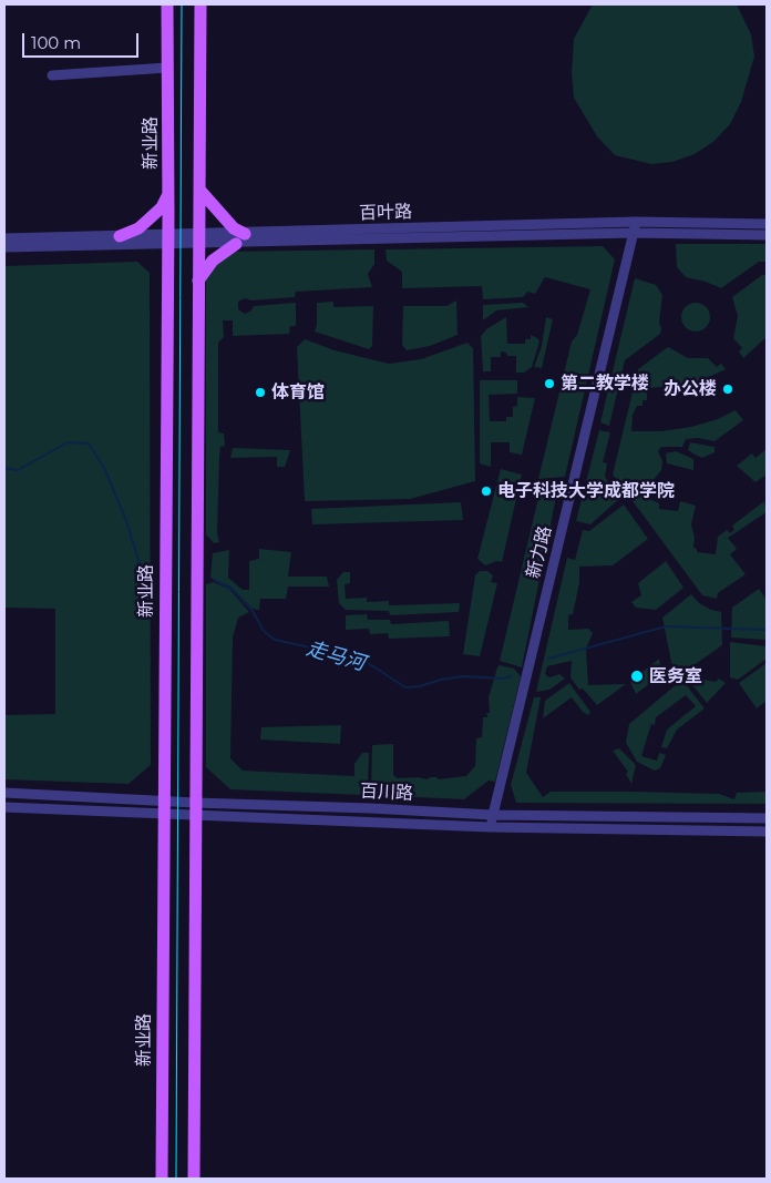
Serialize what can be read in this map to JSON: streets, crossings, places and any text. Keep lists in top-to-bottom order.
{
  "streets": {
    "main road": ["新业路"],
    "street": ["百叶路", "新力路", "百川路"]
  },
  "crossings": [
    ["新业路", "百叶路"],
    ["新业路", "百川路"],
    ["百叶路", "新力路"],
    ["新力路", "百川路"]
  ],
  "water": ["走马河"],
  "places": [
    "第二教学楼",
    "办公楼",
    "体育馆",
    "电子科技大学成都学院",
    "医务室"
  ],
  "scale_bar": "100 m"
}
